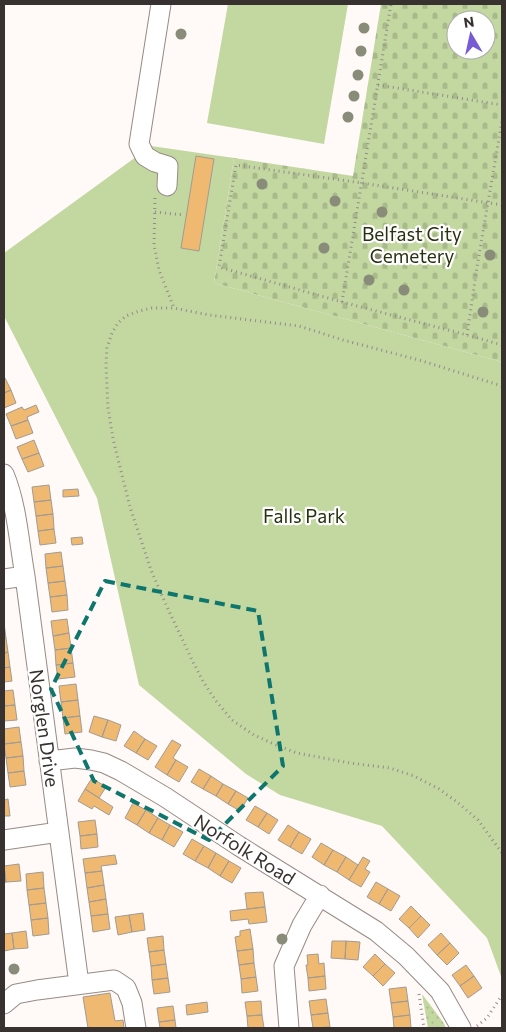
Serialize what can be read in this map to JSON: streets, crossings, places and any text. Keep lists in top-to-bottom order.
{
  "streets": {
    "street": ["Norglen Drive", "Norfolk Road"]
  },
  "crossings": [
    ["Norglen Drive", "Norfolk Road"]
  ],
  "parks": ["Belfast City Cemetery", "Falls Park"],
  "north": "top"
}
